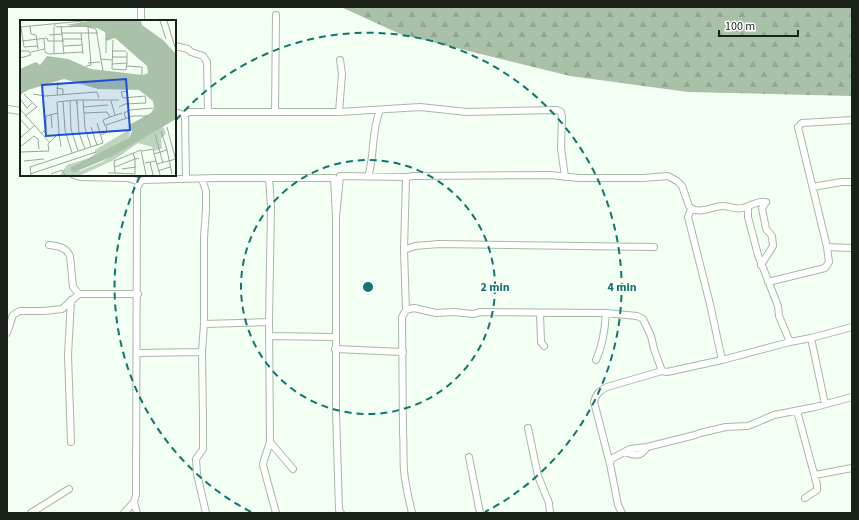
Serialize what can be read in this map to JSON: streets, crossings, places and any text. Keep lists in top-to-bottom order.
{
  "scale_bar": "100 m",
  "rings": ["2 min", "4 min"]
}
